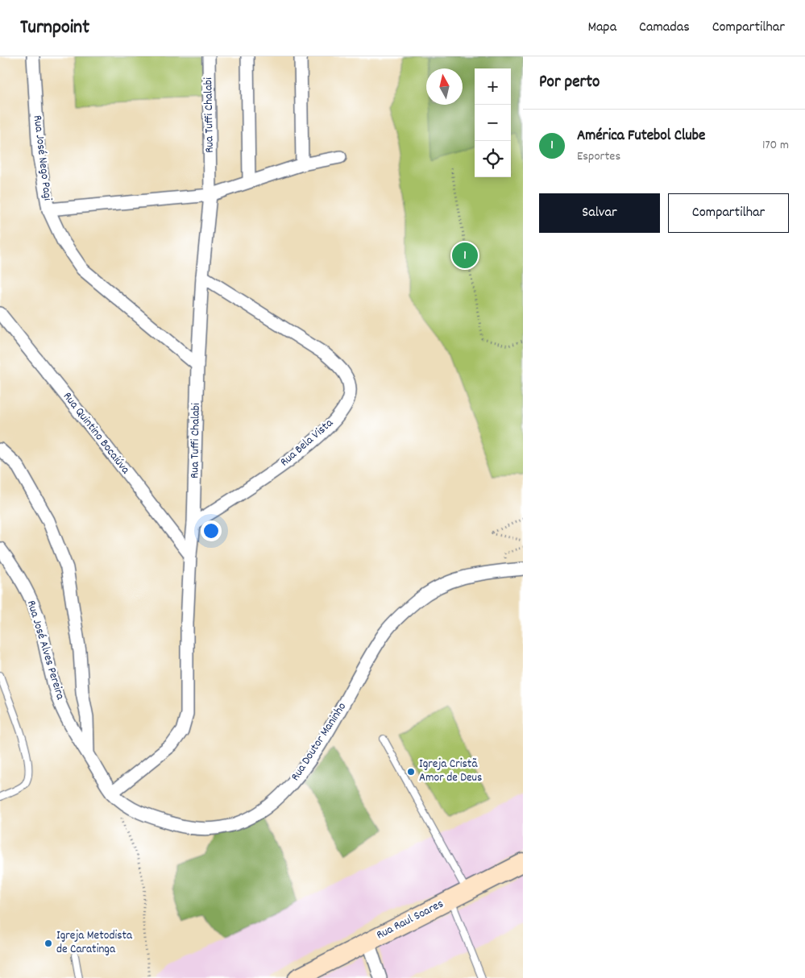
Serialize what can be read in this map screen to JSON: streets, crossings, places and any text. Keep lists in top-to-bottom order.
{
  "streets": {
    "main road": ["Rua Raul Soares"],
    "street": [
      "Rua Tuffi Chalabi",
      "Rua José Nego Pagi",
      "Rua Quintino Bocaiúva",
      "Rua Bela Vista",
      "Rua José Alves Pereira",
      "Rua Doutor Maninho"
    ]
  },
  "crossings": [
    ["Rua Tuffi Chalabi", "Rua José Nego Pagi"],
    ["Rua Tuffi Chalabi", "Rua Quintino Bocaiúva"],
    ["Rua Tuffi Chalabi", "Rua Bela Vista"],
    ["Rua Tuffi Chalabi", "Rua Doutor Maninho"],
    ["Rua José Alves Pereira", "Rua Doutor Maninho"]
  ],
  "places": ["Igreja Cristã Amor de Deus", "Igreja Metodista de Caratinga"],
  "north": "top",
  "page": {
    "header": "Turnpoint",
    "nav": ["Mapa", "Camadas", "Compartilhar"],
    "heading": "Por perto",
    "map_buttons": ["+", "−"],
    "list": [
      {
        "mark": "1",
        "name": "América Futebol Clube",
        "note": "Esportes",
        "value": "170 m"
      }
    ],
    "buttons": ["Salvar", "Compartilhar"],
    "pins": "1"
  }
}
